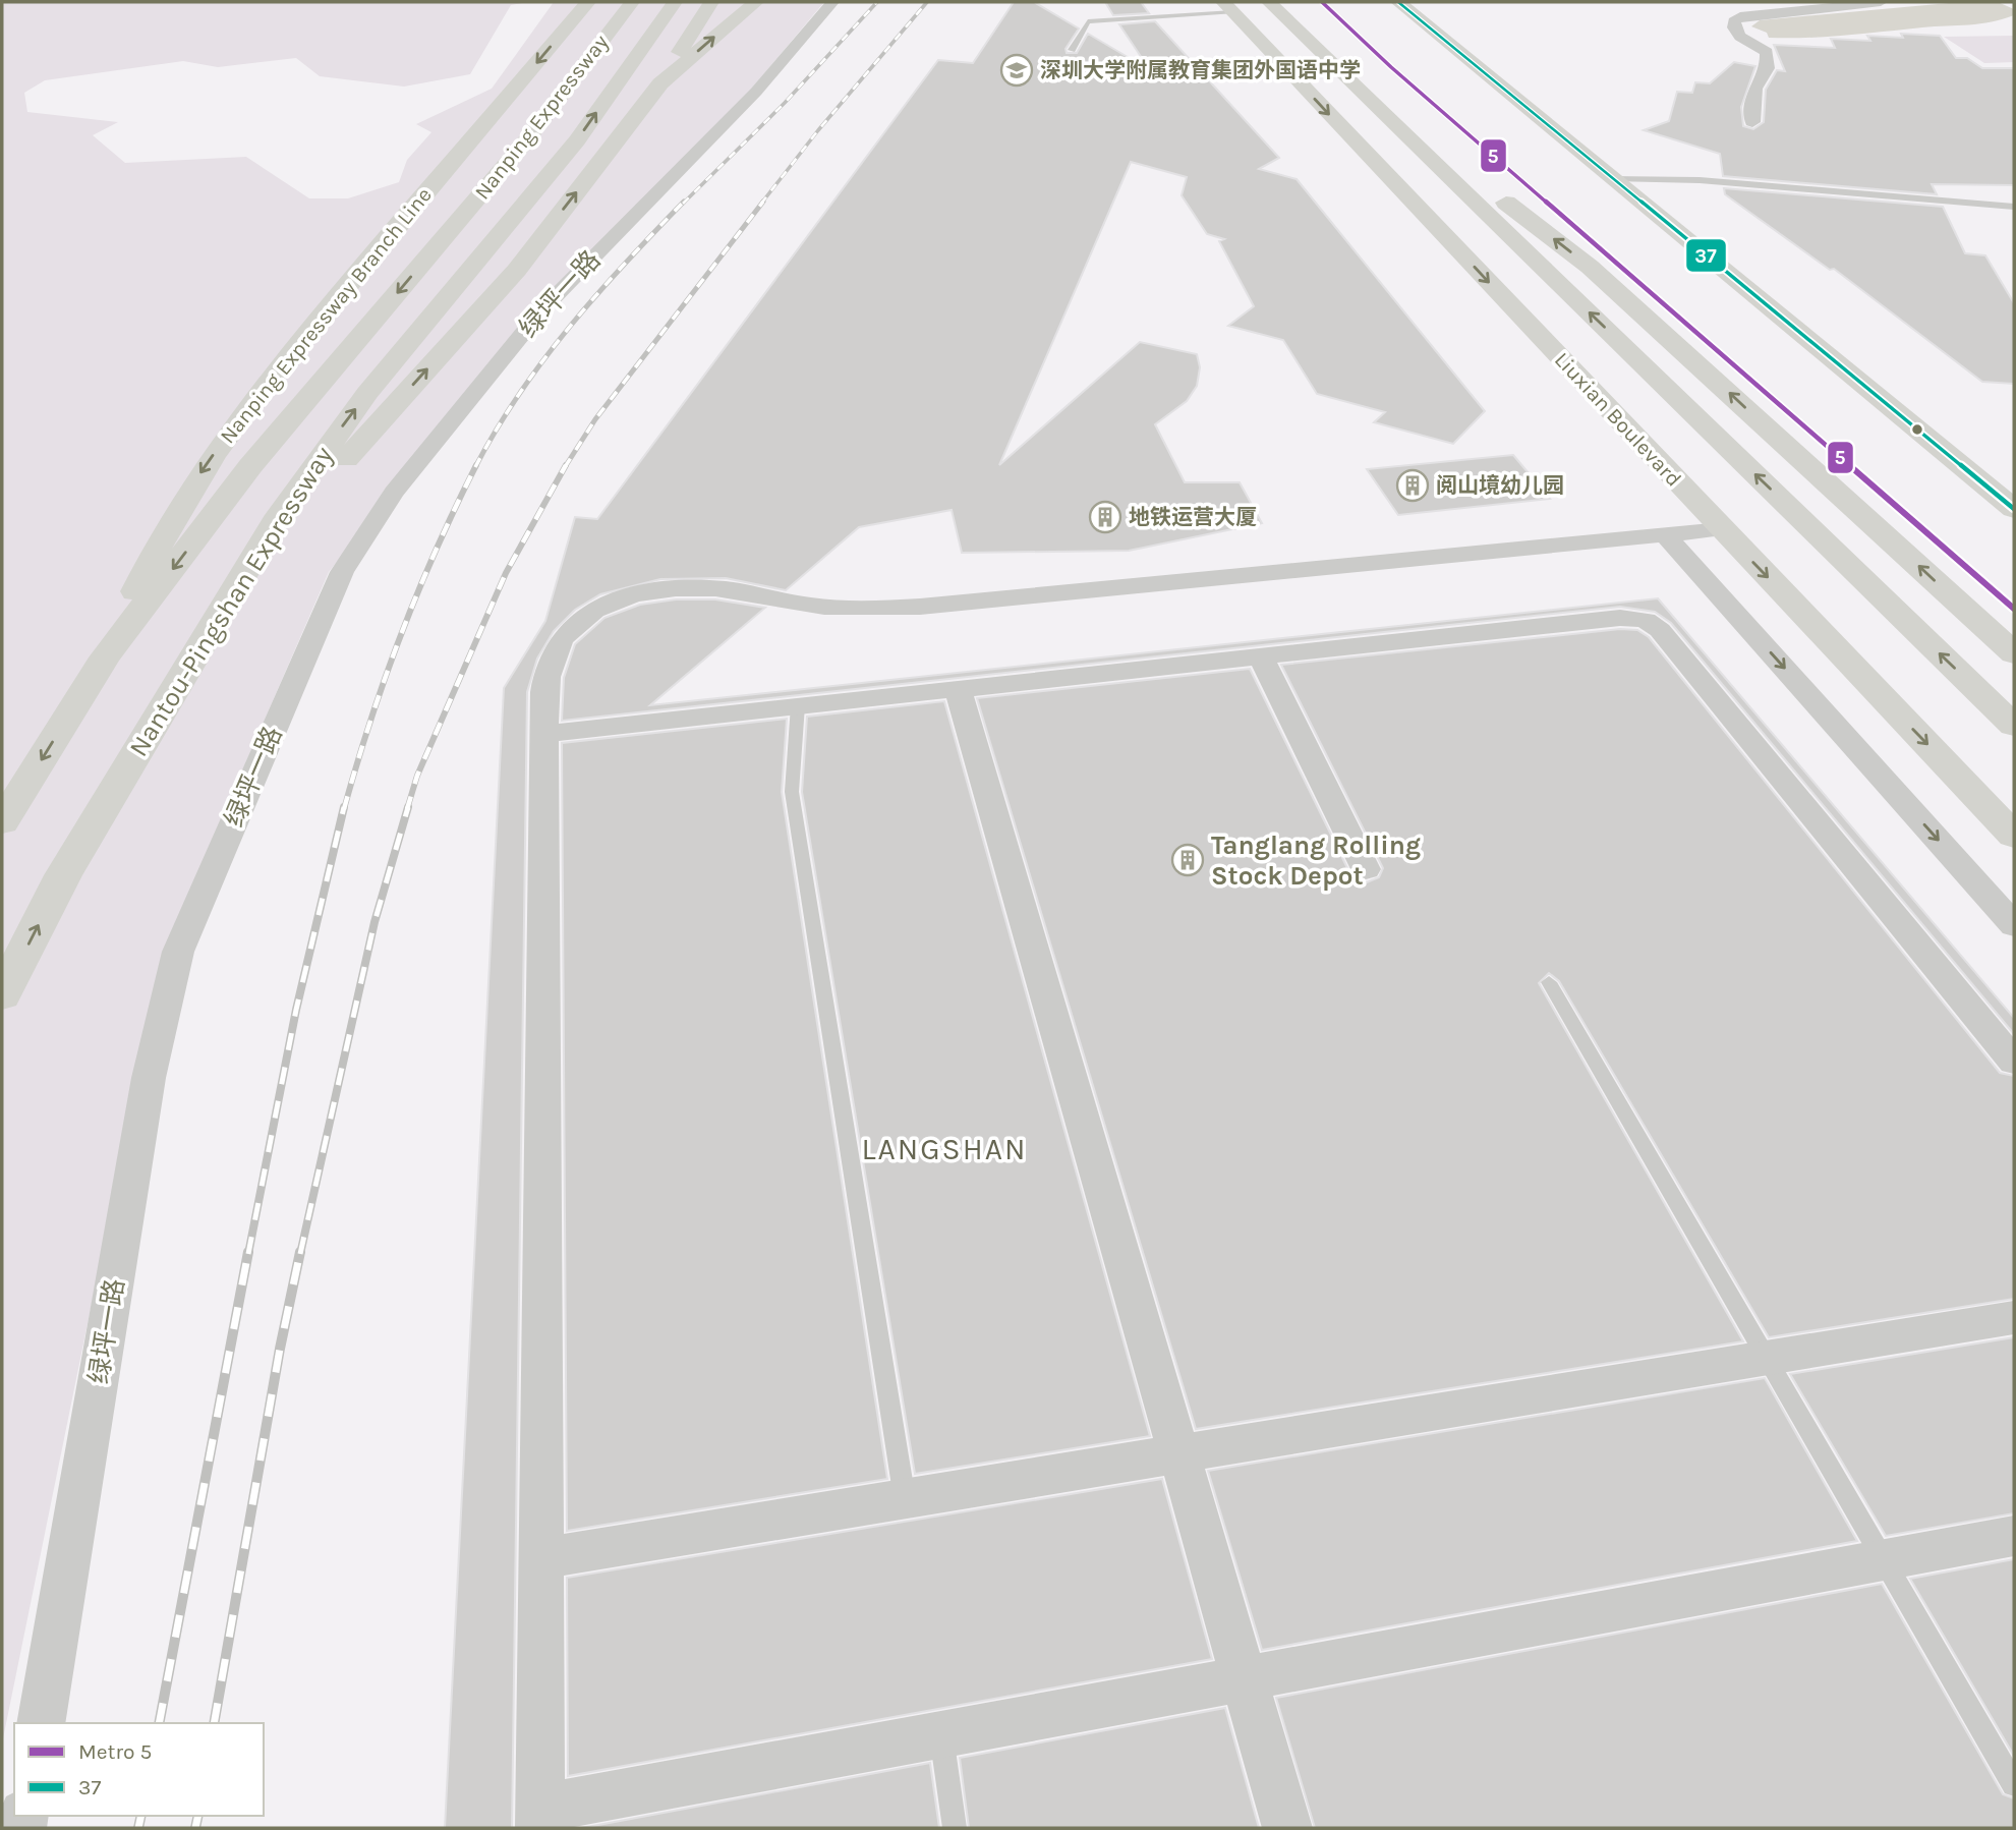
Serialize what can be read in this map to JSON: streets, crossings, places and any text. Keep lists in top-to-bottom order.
{
  "streets": {
    "main road": [
      "Nanping Expressway",
      "Nanping Expressway Branch Line",
      "Liuxian Boulevard",
      "Nantou-Pingshan Expressway"
    ],
    "street": ["绿坪一路"]
  },
  "crossings": [
    ["Nanping Expressway", "Nantou-Pingshan Expressway"],
    ["Nanping Expressway Branch Line", "Nantou-Pingshan Expressway"]
  ],
  "districts": ["LANGSHAN"],
  "places": {
    "school or university": ["深圳大学附属教育集团外国语中学"],
    "building": ["阅山境幼儿园", "地铁运营大厦", "Tanglang Rolling Stock Depot"]
  },
  "lines": ["metro line 5", "transit line 37"],
  "legend": ["Metro 5", "37"]
}
